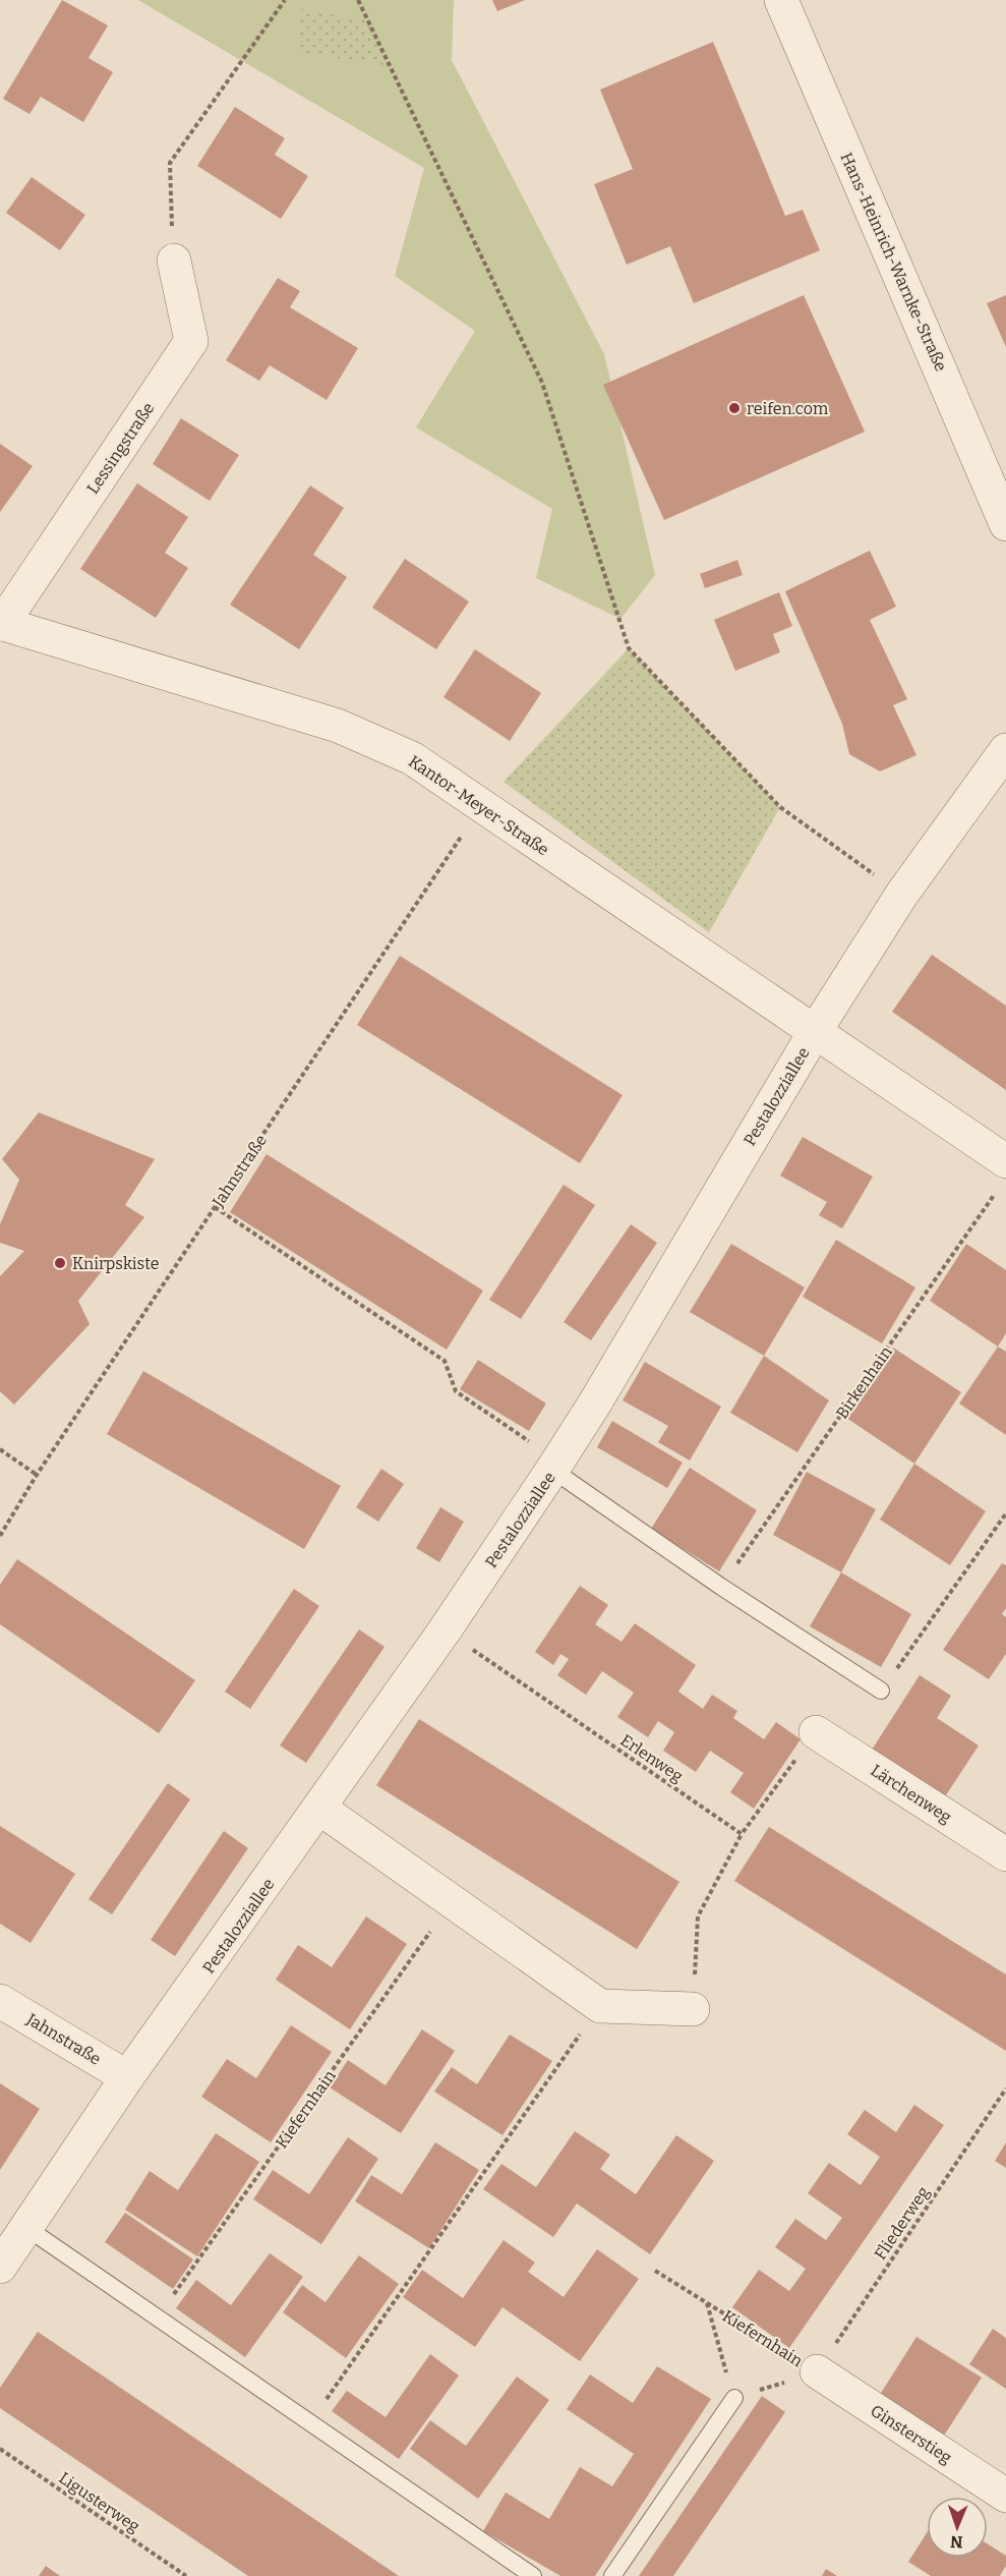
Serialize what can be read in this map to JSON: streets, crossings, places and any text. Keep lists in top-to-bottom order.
{
  "streets": {
    "street": [
      "Hans-Heinrich-Warnke-Straße",
      "Lessingstraße",
      "Kantor-Meyer-Straße",
      "Pestalozziallee",
      "Jahnstraße",
      "Lärchenweg",
      "Ginsterstieg"
    ],
    "path": [
      "Birkenhain",
      "Erlenweg",
      "Kiefernhain",
      "Fliederweg",
      "Ligusterweg"
    ]
  },
  "crossings": [
    ["Lessingstraße", "Kantor-Meyer-Straße"],
    ["Kantor-Meyer-Straße", "Pestalozziallee"],
    ["Kantor-Meyer-Straße", "Jahnstraße"],
    ["Pestalozziallee", "Jahnstraße"],
    ["Pestalozziallee", "Erlenweg"],
    ["Kiefernhain", "Fliederweg"],
    ["Kiefernhain", "Ginsterstieg"],
    ["Fliederweg", "Ginsterstieg"]
  ],
  "places": ["reifen.com", "Knirpskiste"],
  "north": "bottom"
}
